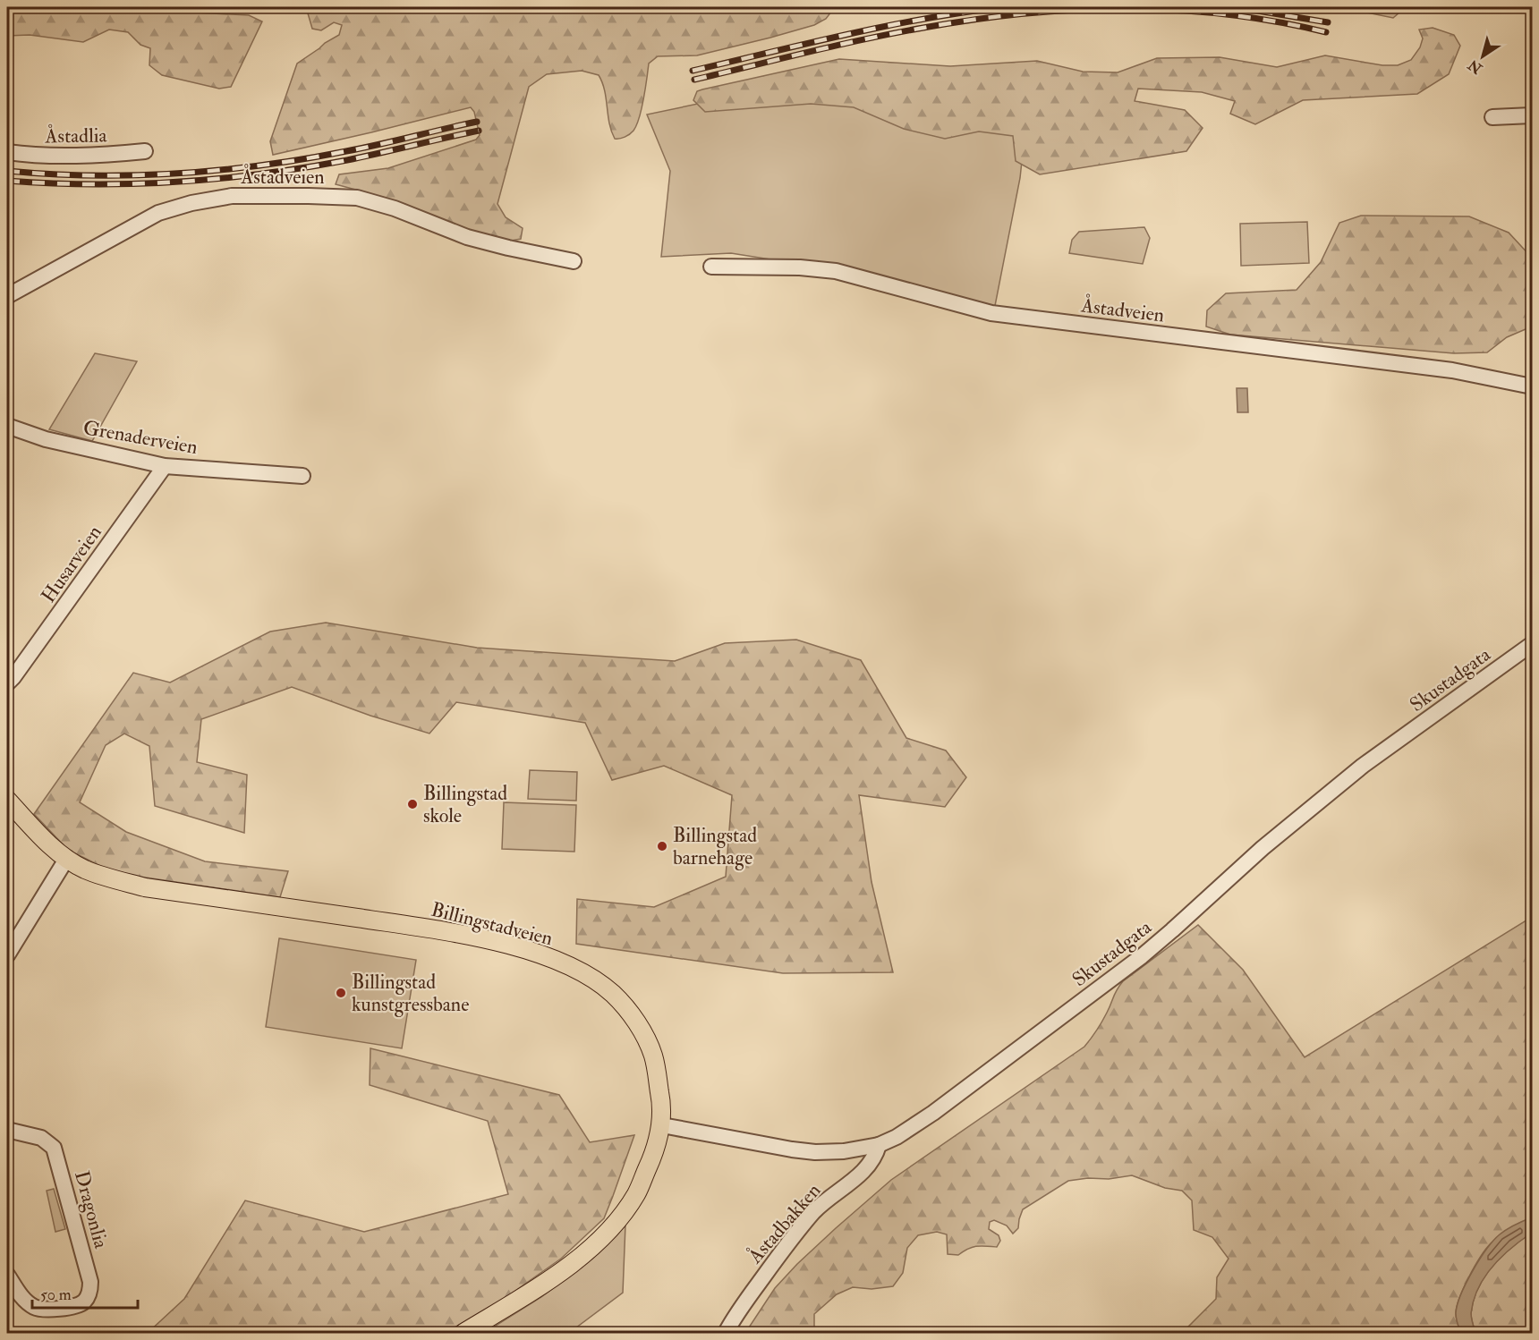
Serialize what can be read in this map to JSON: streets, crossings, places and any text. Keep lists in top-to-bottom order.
{
  "streets": {
    "main road": ["Billingstadveien"],
    "street": [
      "Åstadlia",
      "Åstadveien",
      "Grenaderveien",
      "Husarveien",
      "Skustadgata",
      "Dragonlia",
      "Åstadbakken"
    ]
  },
  "crossings": [
    ["Grenaderveien", "Husarveien"],
    ["Skustadgata", "Billingstadveien"],
    ["Skustadgata", "Åstadbakken"]
  ],
  "places": ["Billingstad skole", "Billingstad barnehage", "Billingstad kunstgressbane"],
  "scale_bar": "50 m",
  "north": "bottom left"
}
